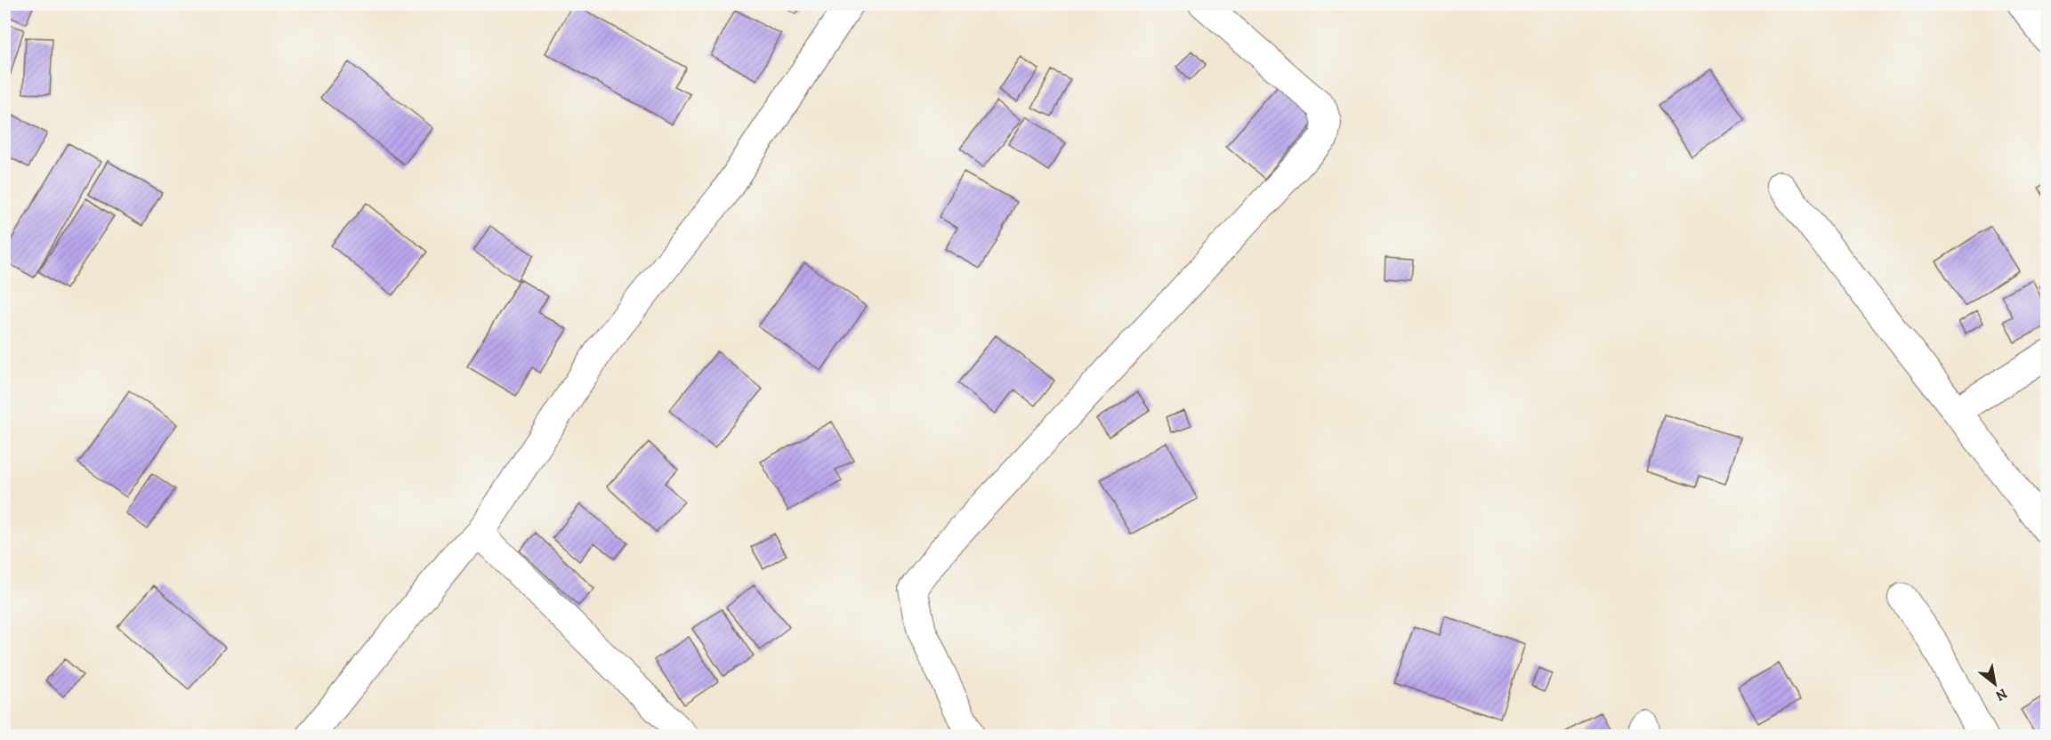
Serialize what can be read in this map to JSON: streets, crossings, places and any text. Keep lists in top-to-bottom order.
{
  "north": "bottom right"
}
